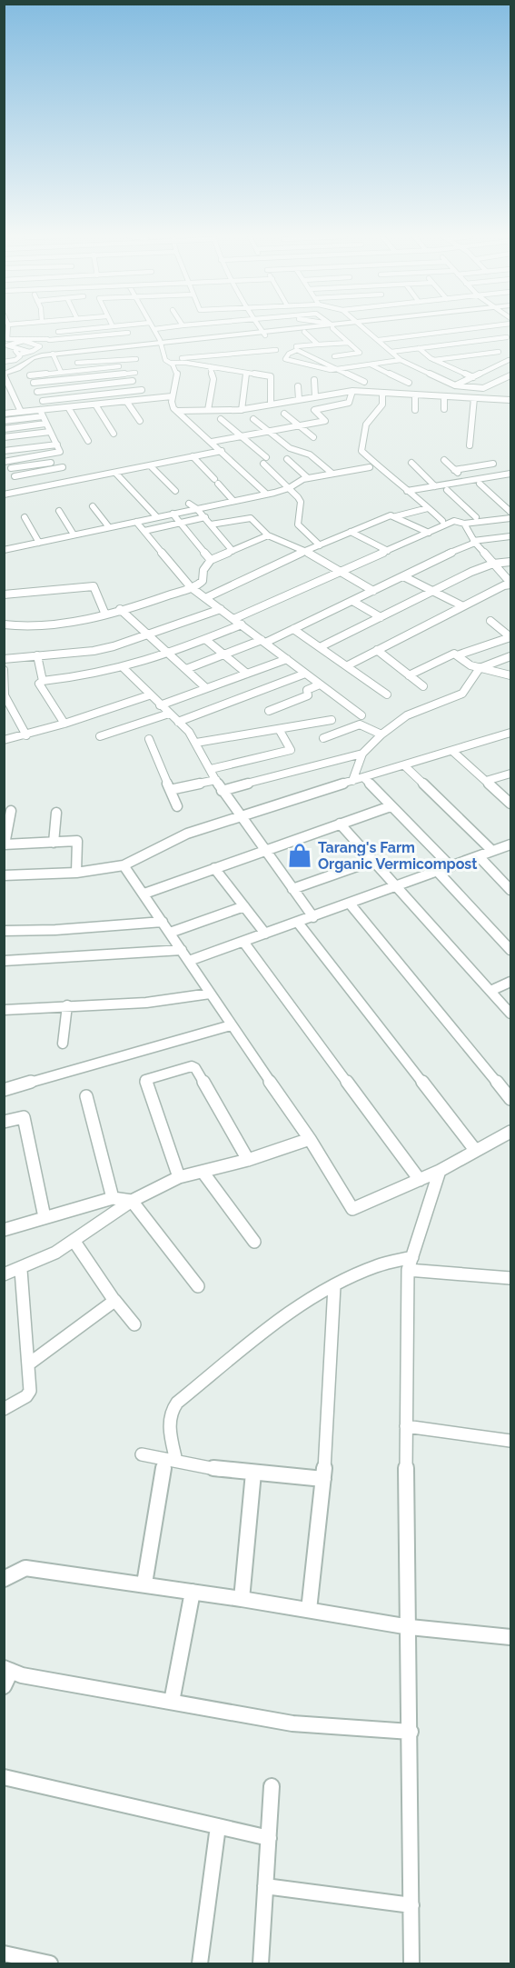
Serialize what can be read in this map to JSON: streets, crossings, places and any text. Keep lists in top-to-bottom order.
{
  "places": {
    "shop": ["Tarang's Farm Organic Vermicompost"]
  }
}
